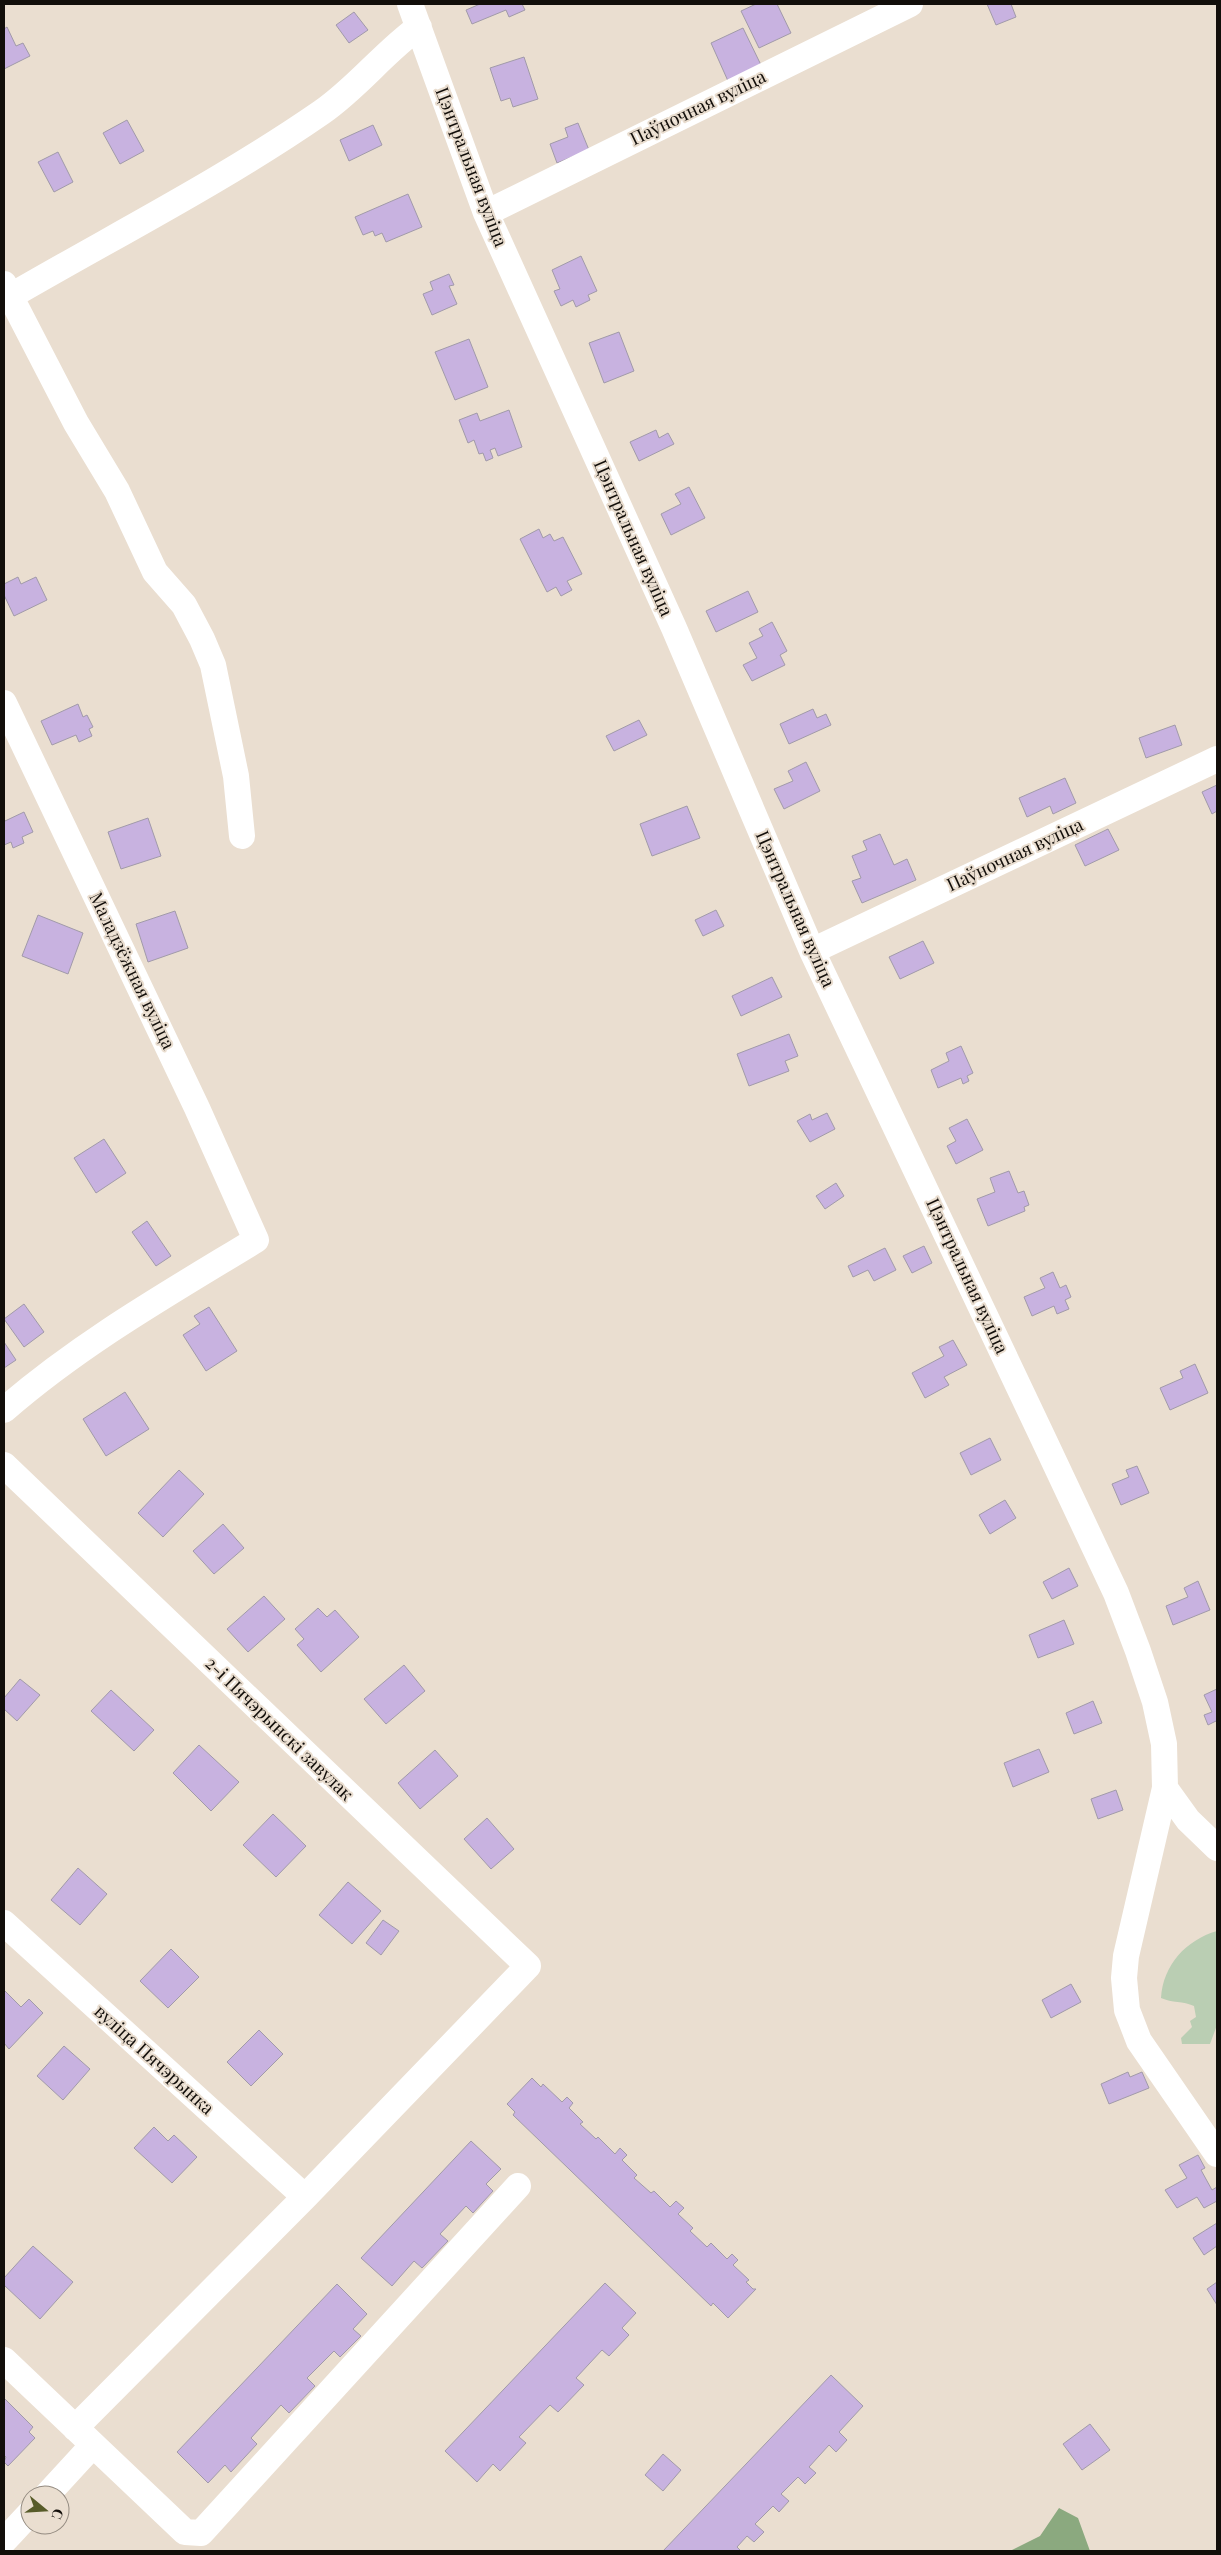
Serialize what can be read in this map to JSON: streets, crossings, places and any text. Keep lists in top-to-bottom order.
{
  "streets": {
    "street": [
      "Паўночная вуліца",
      "Цэнтральная вуліца",
      "Маладзёжная вуліца",
      "2-і Пячэрынскі завулак",
      "вуліца Пячэрынка"
    ]
  },
  "crossings": [
    ["Паўночная вуліца", "Цэнтральная вуліца"],
    ["2-і Пячэрынскі завулак", "вуліца Пячэрынка"]
  ],
  "north": "right"
}
